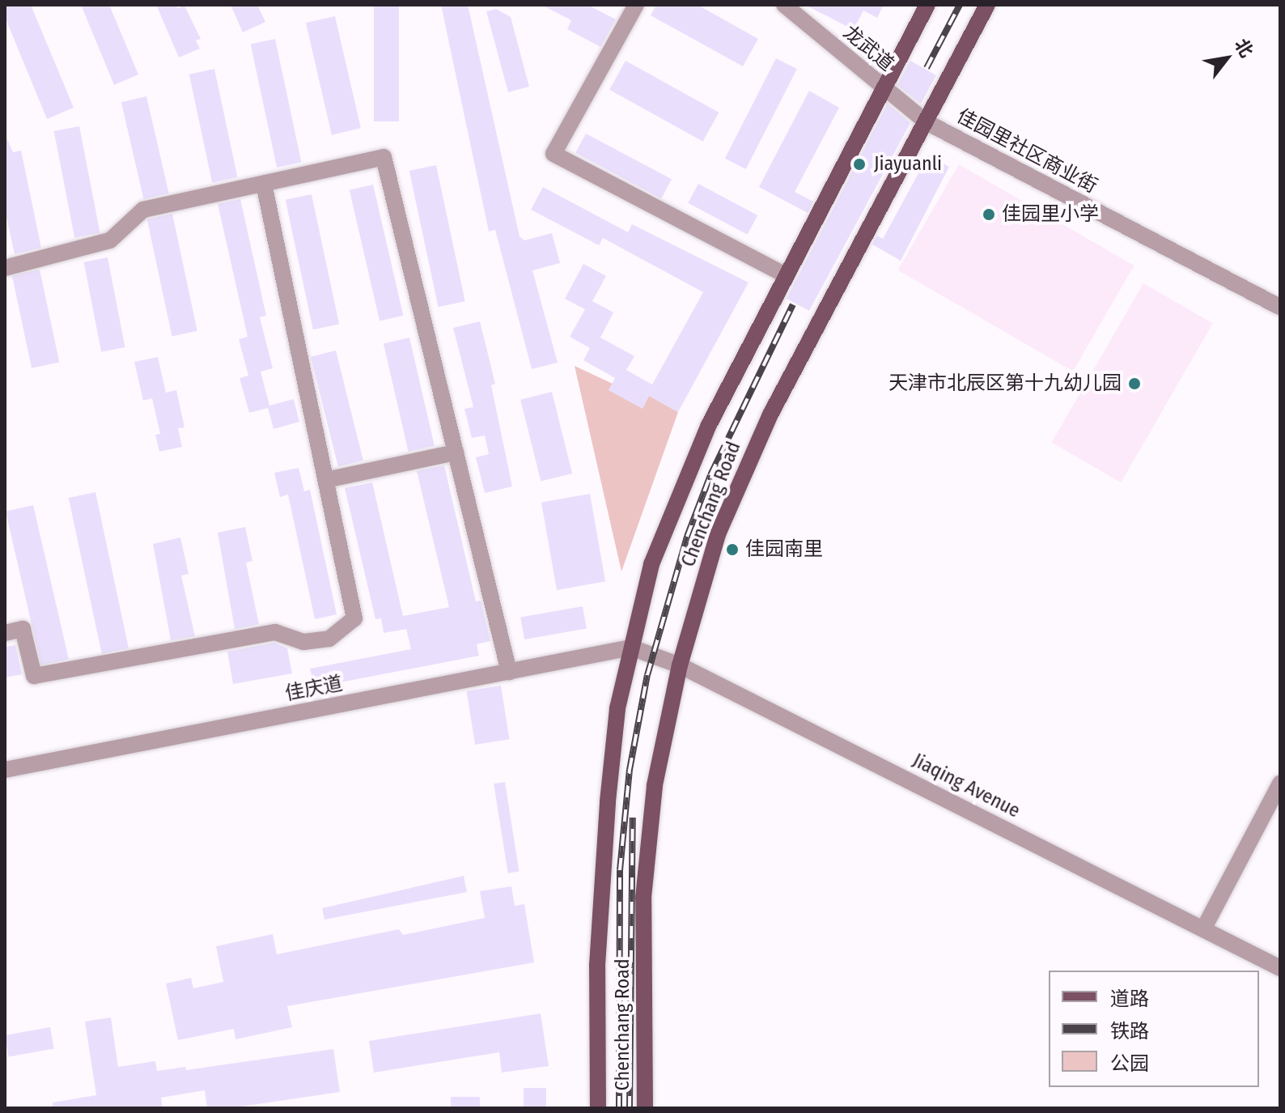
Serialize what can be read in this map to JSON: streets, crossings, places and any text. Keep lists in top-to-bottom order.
{
  "streets": {
    "main road": ["Chenchang Road"],
    "street": [
      "龙武道",
      "佳园里社区商业街",
      "佳庆道",
      "Jiaqing Avenue"
    ]
  },
  "crossings": [
    ["龙武道", "佳园里社区商业街"],
    ["龙武道", "Chenchang Road"],
    ["佳园里社区商业街", "Chenchang Road"],
    ["Chenchang Road", "佳庆道"],
    ["Chenchang Road", "Jiaqing Avenue"],
    ["佳庆道", "Jiaqing Avenue"]
  ],
  "places": [
    "Jiayuanli",
    "佳园里小学",
    "天津市北辰区第十九幼儿园",
    "佳园南里"
  ],
  "legend": ["道路", "铁路", "公园"],
  "north": "top right"
}
